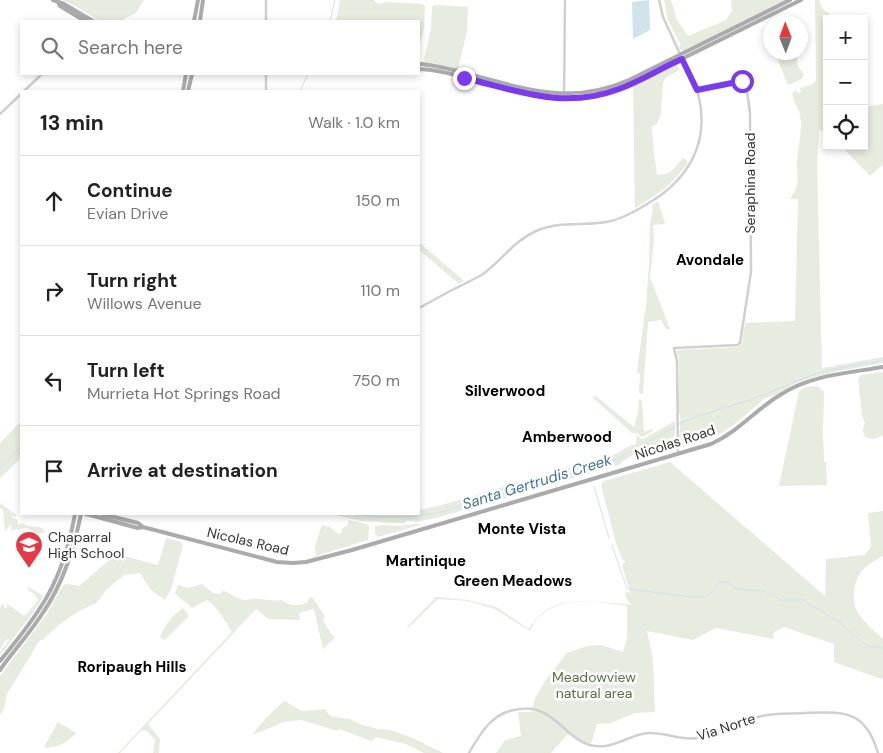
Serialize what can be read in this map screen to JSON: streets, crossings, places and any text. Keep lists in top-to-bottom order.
{
  "streets": {
    "main road": ["Nicolas Road"],
    "street": ["Seraphina Road", "Via Norte"]
  },
  "crossings": [
    ["Seraphina Road", "Nicolas Road"]
  ],
  "districts": [
    "Avondale",
    "Silverwood",
    "Amberwood",
    "Monte Vista",
    "Martinique",
    "Green Meadows",
    "Roripaugh Hills"
  ],
  "water": ["Santa Gertrudis Creek"],
  "parks": ["Meadowview natural area"],
  "places": {
    "school or university": ["Chaparral High School"]
  },
  "north": "top",
  "page": {
    "map_buttons": ["+", "−"],
    "search": "Search here",
    "heading": ["13 min", "Walk · 1.0 km"],
    "list": [
      ["Continue", "Evian Drive", "150 m"],
      ["Turn right", "Willows Avenue", "110 m"],
      ["Turn left", "Murrieta Hot Springs Road", "750 m"],
      "Arrive at destination"
    ]
  }
}
